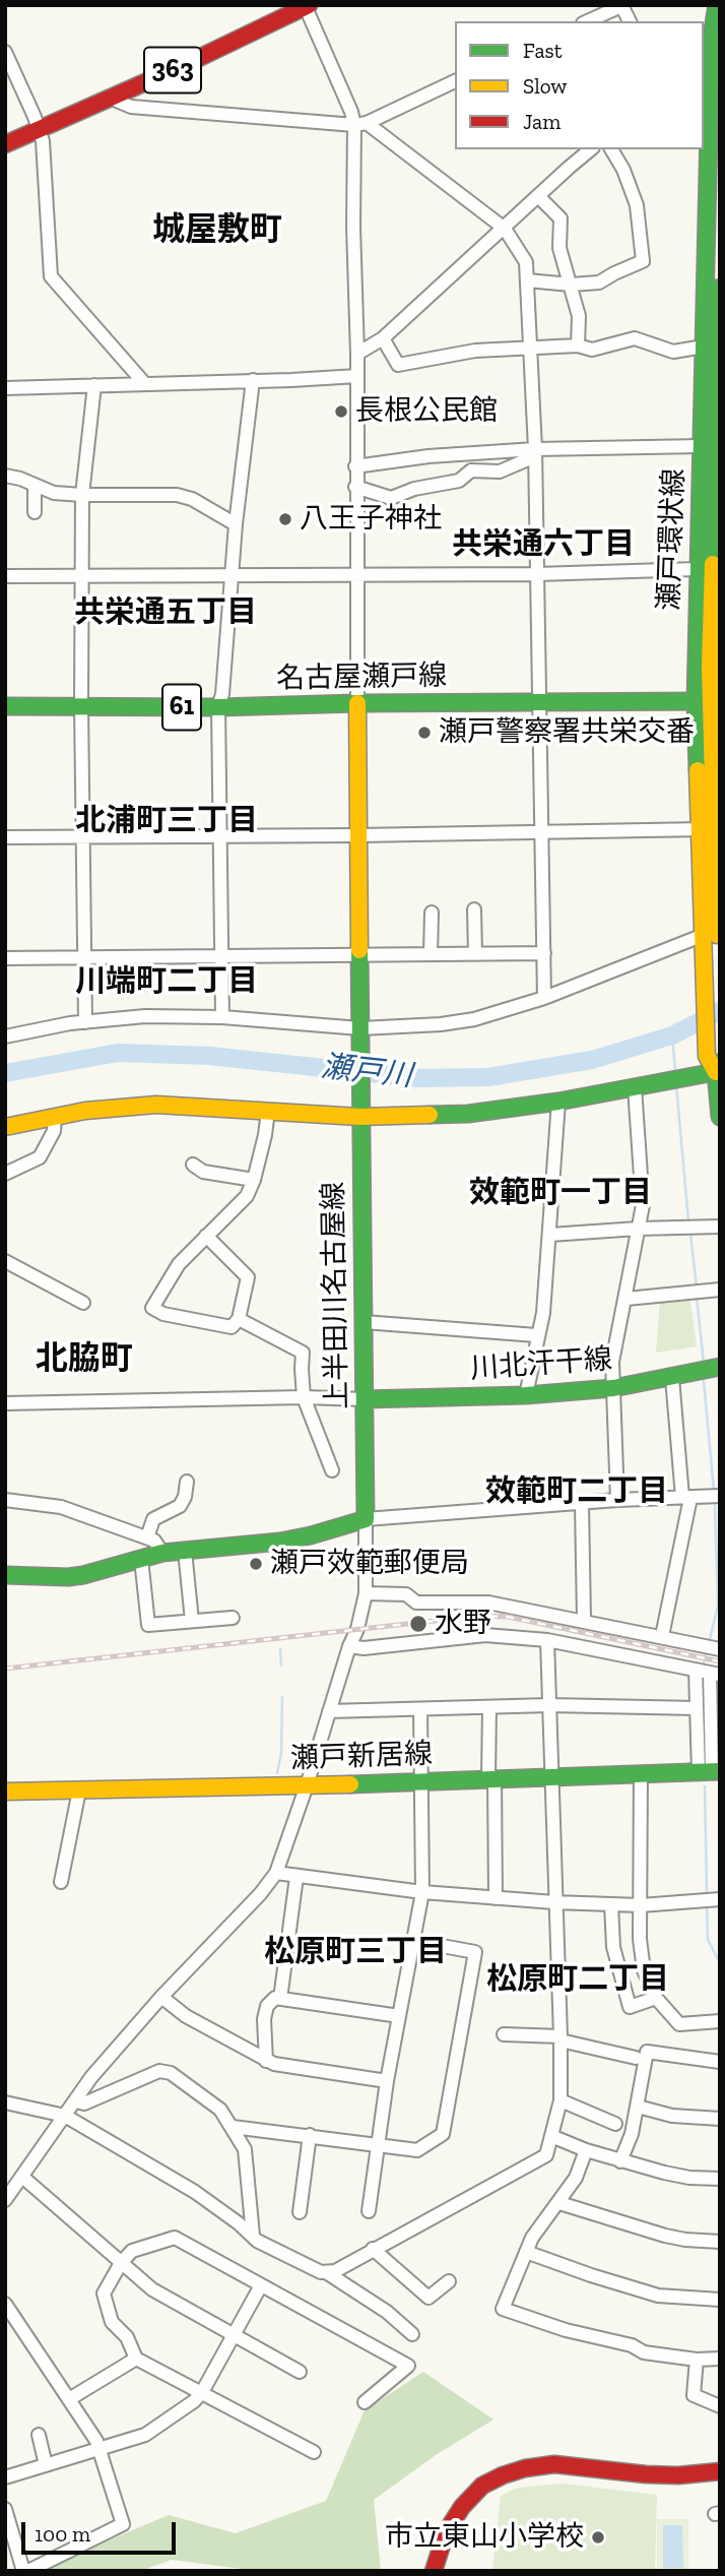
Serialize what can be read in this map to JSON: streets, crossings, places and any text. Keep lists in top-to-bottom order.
{
  "streets": {
    "main road": [
      "363",
      "瀬戸環状線",
      "名古屋瀬戸線",
      "61",
      "上半田川名古屋線",
      "川北汗干線",
      "瀬戸新居線"
    ]
  },
  "crossings": [
    ["瀬戸環状線", "名古屋瀬戸線"],
    ["名古屋瀬戸線", "上半田川名古屋線"],
    ["上半田川名古屋線", "川北汗干線"]
  ],
  "districts": [
    "城屋敷町",
    "共栄通六丁目",
    "共栄通五丁目",
    "北浦町三丁目",
    "川端町二丁目",
    "效範町一丁目",
    "北脇町",
    "效範町二丁目",
    "松原町三丁目",
    "松原町二丁目"
  ],
  "water": ["瀬戸川"],
  "places": [
    "長根公民館",
    "八王子神社",
    "瀬戸警察署共栄交番",
    "瀬戸效範郵便局",
    "水野",
    "市立東山小学校"
  ],
  "legend": ["Fast", "Slow", "Jam"],
  "scale_bar": "100 m"
}
